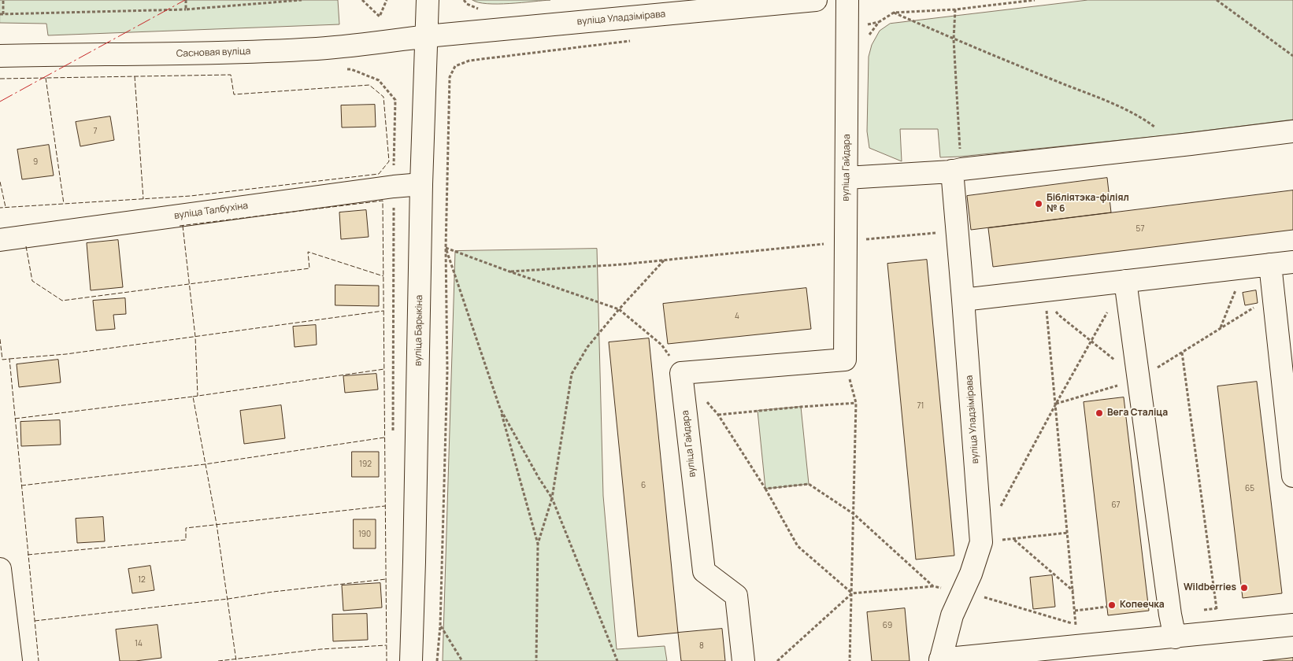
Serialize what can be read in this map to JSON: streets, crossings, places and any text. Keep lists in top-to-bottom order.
{
  "streets": {
    "main road": [
      "вуліца Уладзімірава",
      "Сасновая вуліца",
      "вуліца Гайдара",
      "вуліца Талбухіна",
      "вуліца Барыкіна"
    ]
  },
  "crossings": [
    ["вуліца Уладзімірава", "Сасновая вуліца"],
    ["вуліца Уладзімірава", "вуліца Барыкіна"],
    ["Сасновая вуліца", "вуліца Барыкіна"],
    ["вуліца Талбухіна", "вуліца Барыкіна"]
  ],
  "places": [
    "Бібліятэка-філіял № 6",
    "Вега Сталіца",
    "Wildberries",
    "Копеечка"
  ],
  "house_numbers": [
    "7",
    "9",
    "57",
    "4",
    "71",
    "192",
    "6",
    "65",
    "67",
    "190",
    "12",
    "69",
    "14",
    "8"
  ]
}
